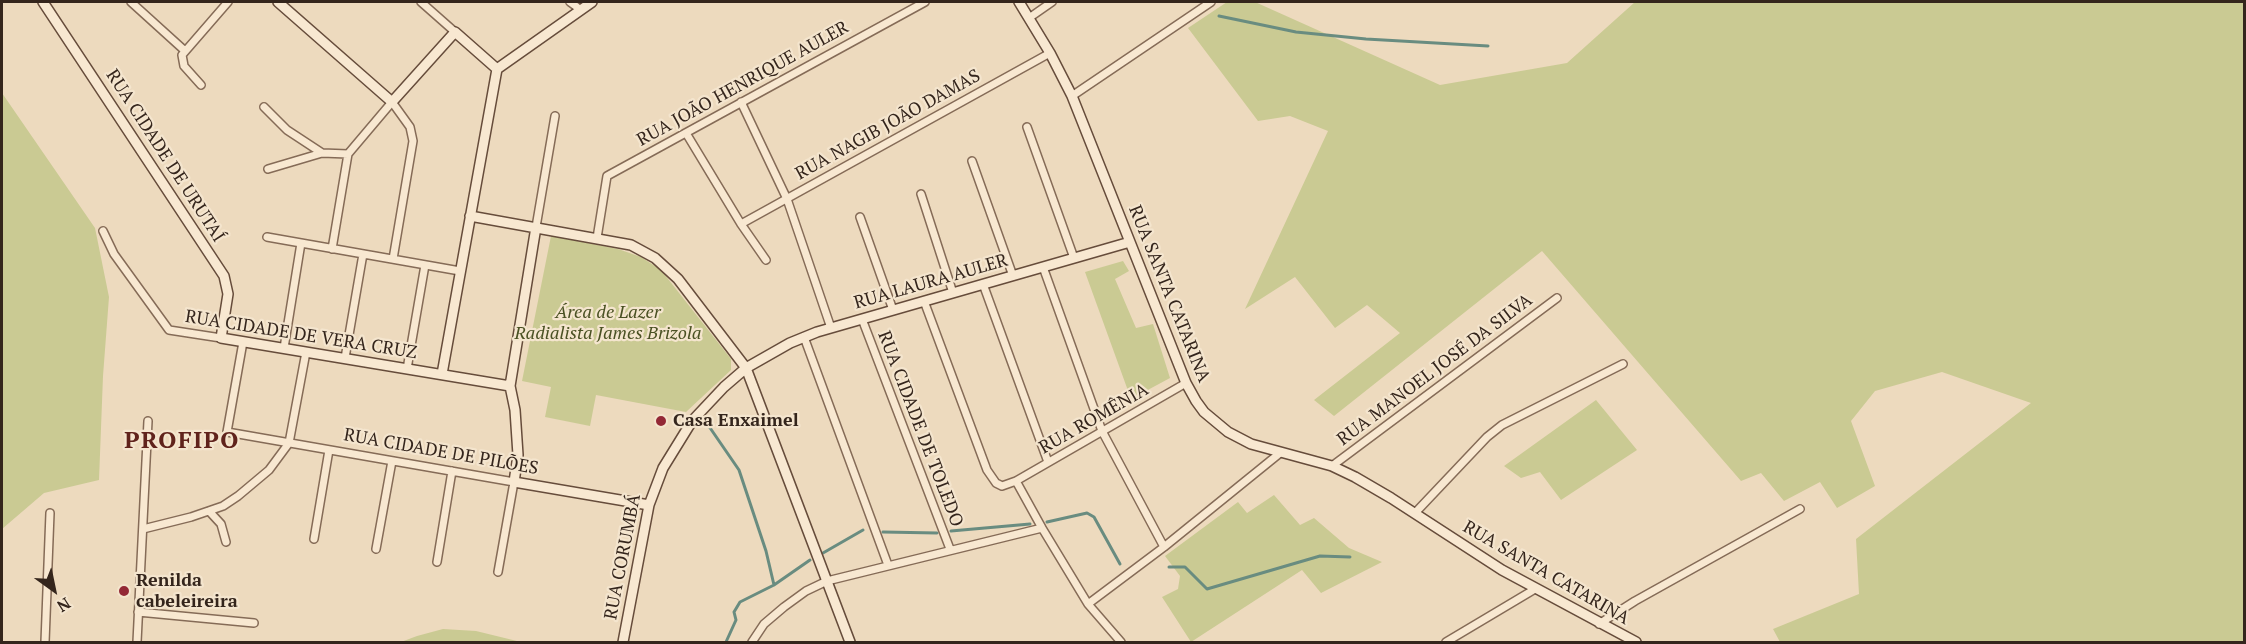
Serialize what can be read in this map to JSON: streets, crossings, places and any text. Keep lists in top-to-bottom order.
{
  "streets": {
    "street": [
      "RUA JOÃO HENRIQUE AULER",
      "RUA NAGIB JOÃO DAMAS",
      "RUA CIDADE DE URUTAÍ",
      "RUA LAURA AULER",
      "RUA SANTA CATARINA",
      "RUA CIDADE DE VERA CRUZ",
      "RUA MANOEL JOSÉ DA SILVA",
      "RUA ROMÊNIA",
      "RUA CIDADE DE TOLEDO",
      "RUA CIDADE DE PILÕES",
      "RUA CORUMBÁ"
    ]
  },
  "crossings": [
    ["RUA NAGIB JOÃO DAMAS", "RUA SANTA CATARINA"],
    ["RUA CIDADE DE URUTAÍ", "RUA CIDADE DE VERA CRUZ"],
    ["RUA LAURA AULER", "RUA SANTA CATARINA"],
    ["RUA LAURA AULER", "RUA CIDADE DE TOLEDO"],
    ["RUA LAURA AULER", "RUA CORUMBÁ"],
    ["RUA SANTA CATARINA", "RUA MANOEL JOSÉ DA SILVA"],
    ["RUA SANTA CATARINA", "RUA ROMÊNIA"],
    ["RUA CIDADE DE VERA CRUZ", "RUA CIDADE DE PILÕES"],
    ["RUA CIDADE DE PILÕES", "RUA CORUMBÁ"]
  ],
  "districts": ["PROFIPO"],
  "parks": ["Área de Lazer Radialista James Brizola"],
  "places": ["Casa Enxaimel", "Renilda cabeleireira"],
  "north": "bottom right"
}
